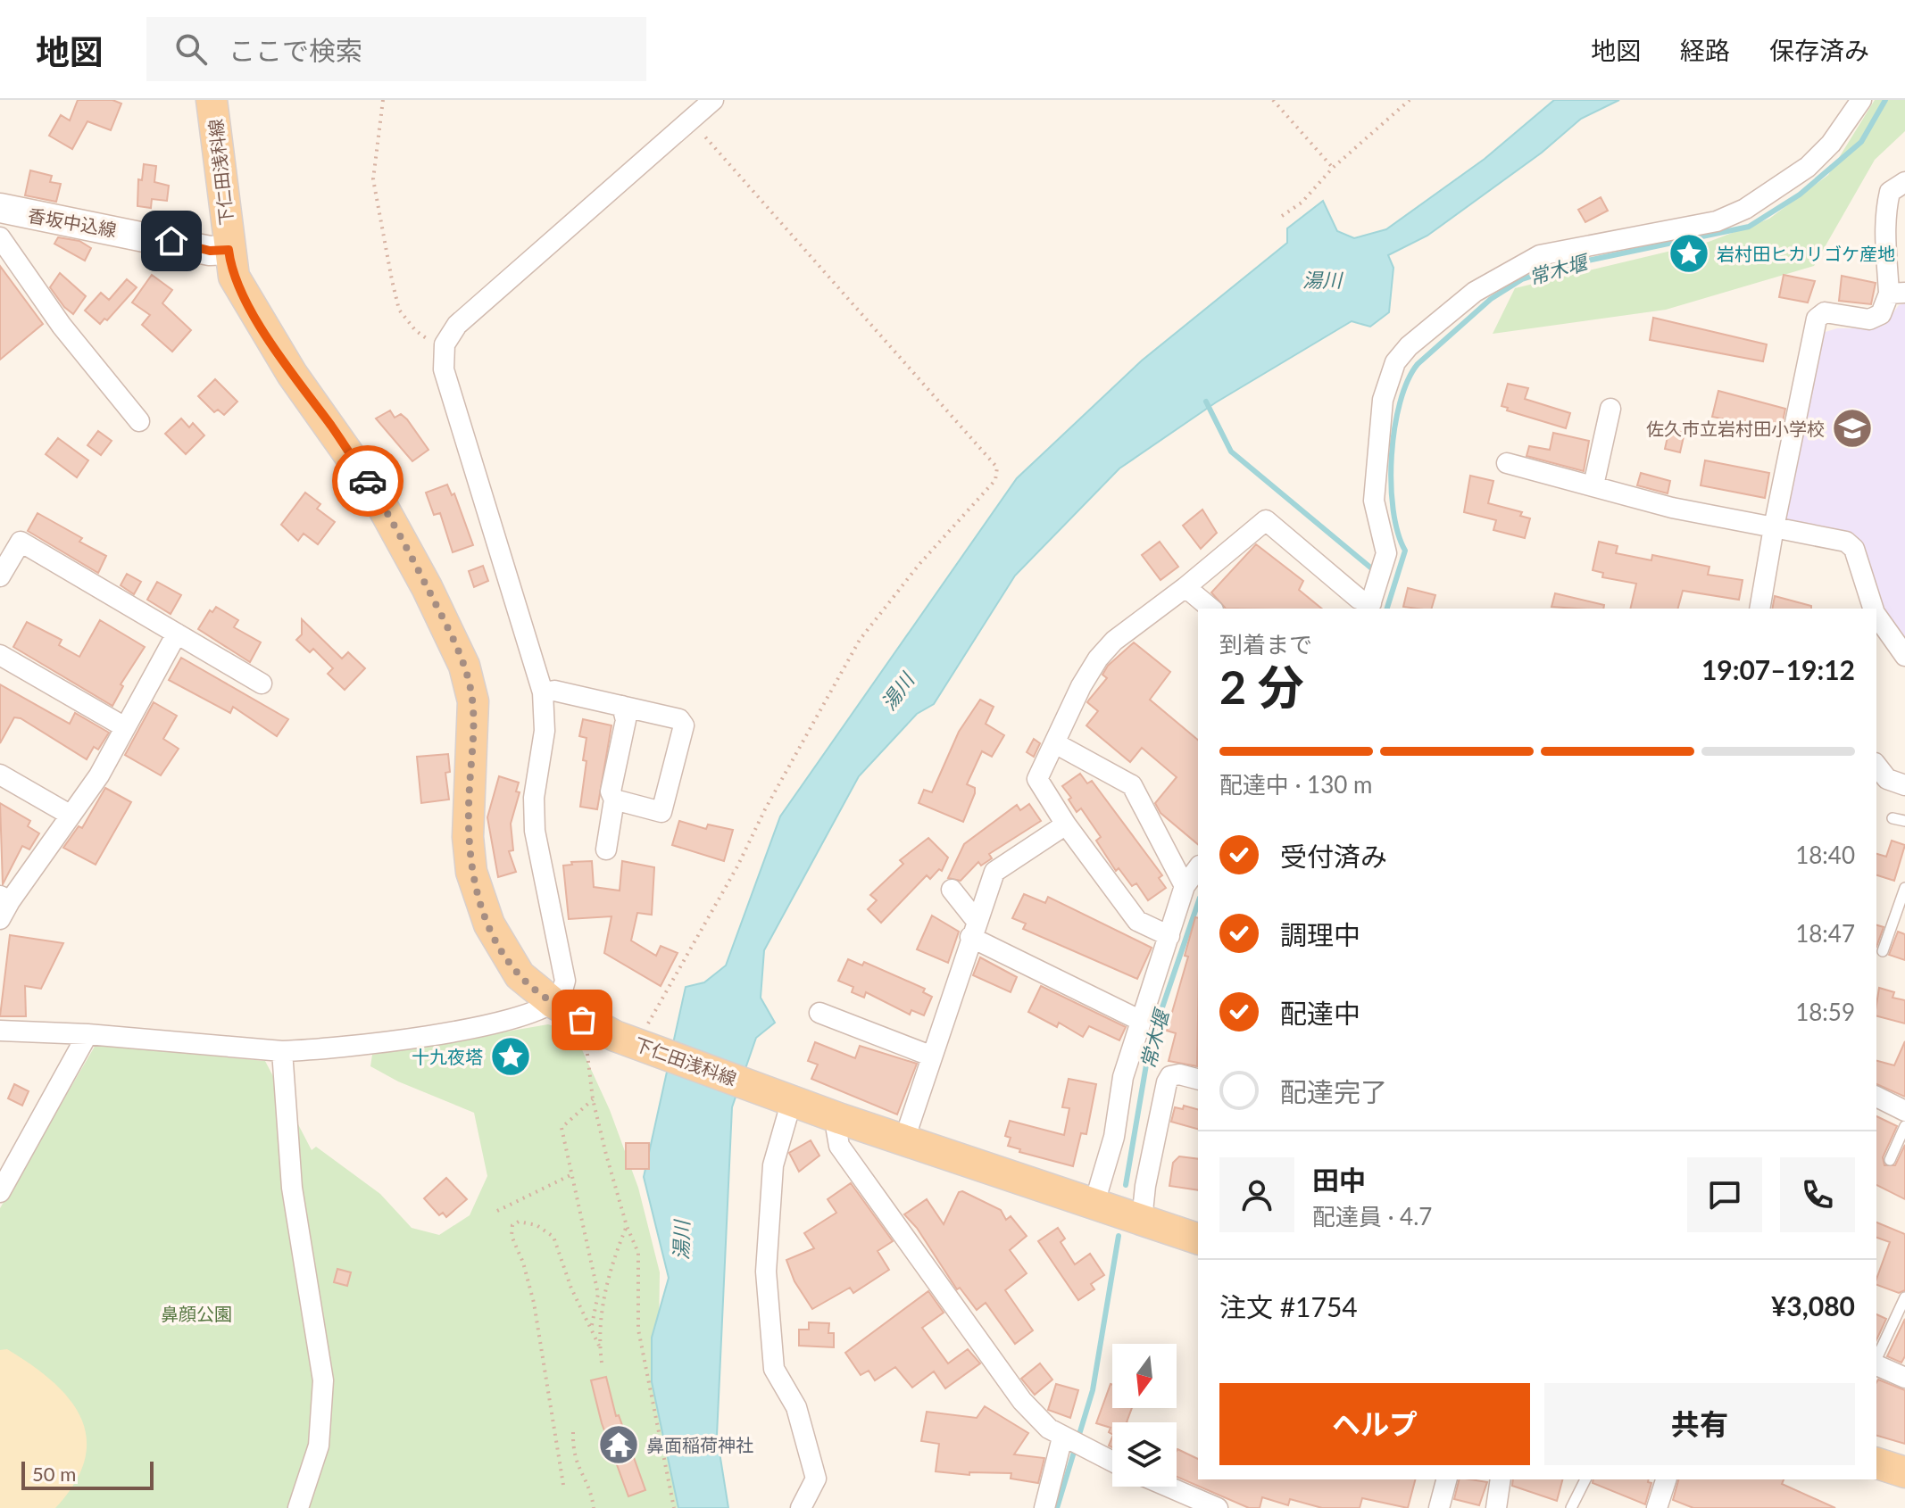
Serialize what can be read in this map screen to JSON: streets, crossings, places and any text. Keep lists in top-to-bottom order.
{
  "streets": {
    "main road": ["下仁田浅科線", "香坂中込線"]
  },
  "crossings": [
    ["下仁田浅科線", "香坂中込線"]
  ],
  "water": ["常木堰", "湯川"],
  "parks": ["鼻顔公園"],
  "places": {
    "place": ["岩村田ヒカリゴケ産地", "十九夜塔"],
    "school or university": ["佐久市立岩村田小学校"],
    "temple": ["鼻面稲荷神社"]
  },
  "scale_bar": "50 m",
  "north": "bottom",
  "page": {
    "header": "地図",
    "search": "ここで検索",
    "nav": ["地図", "経路", "保存済み"],
    "heading": ["2 分", "到着まで", "19:07–19:12"],
    "panel": [
      "田中",
      "配達員 · 4.7",
      "注文 #1754",
      "¥3,080"
    ],
    "bar": "配達中 · 130 m",
    "list": [
      ["受付済み", "18:40"],
      ["調理中", "18:47"],
      ["配達中", "18:59"],
      "配達完了"
    ],
    "buttons": ["ヘルプ", "共有"],
    "scale": "50 m"
  }
}
